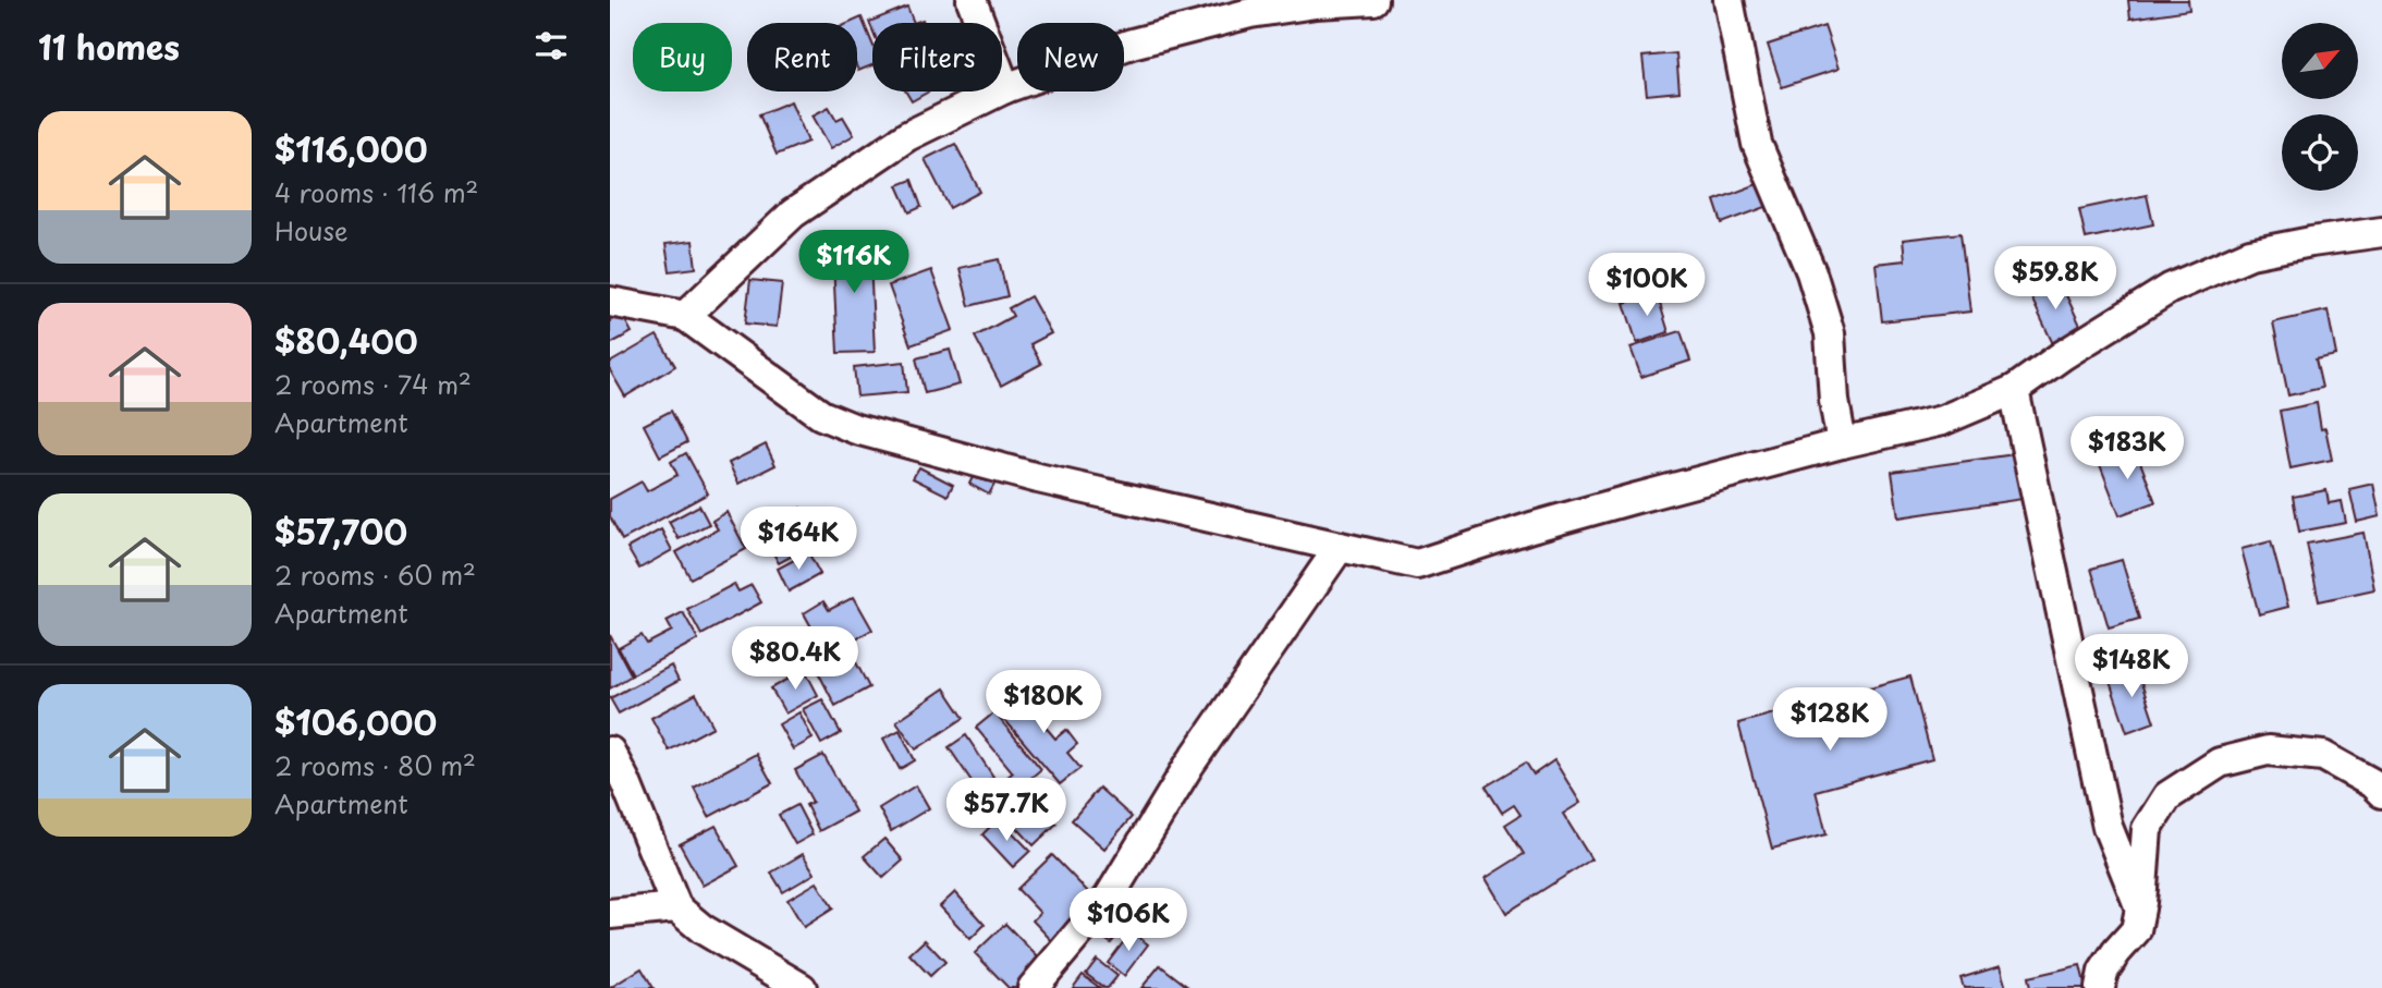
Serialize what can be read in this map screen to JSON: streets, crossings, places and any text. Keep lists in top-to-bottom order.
{
  "north": "top right",
  "page": {
    "heading": "11 homes",
    "chip": [
      "Buy",
      "Rent",
      "Filters",
      "New"
    ],
    "list": [
      {
        "name": "$116,000",
        "note": "4 rooms · 116 m² · House"
      },
      {
        "name": "$80,400",
        "note": "2 rooms · 74 m² · Apartment"
      },
      {
        "name": "$57,700",
        "note": "2 rooms · 60 m² · Apartment"
      },
      {
        "name": "$106,000",
        "note": "2 rooms · 80 m² · Apartment"
      }
    ],
    "price": [
      "$116K",
      "$59.8K",
      "$100K",
      "$183K",
      "$164K",
      "$80.4K",
      "$148K",
      "$180K",
      "$128K",
      "$57.7K",
      "$106K"
    ]
  }
}
